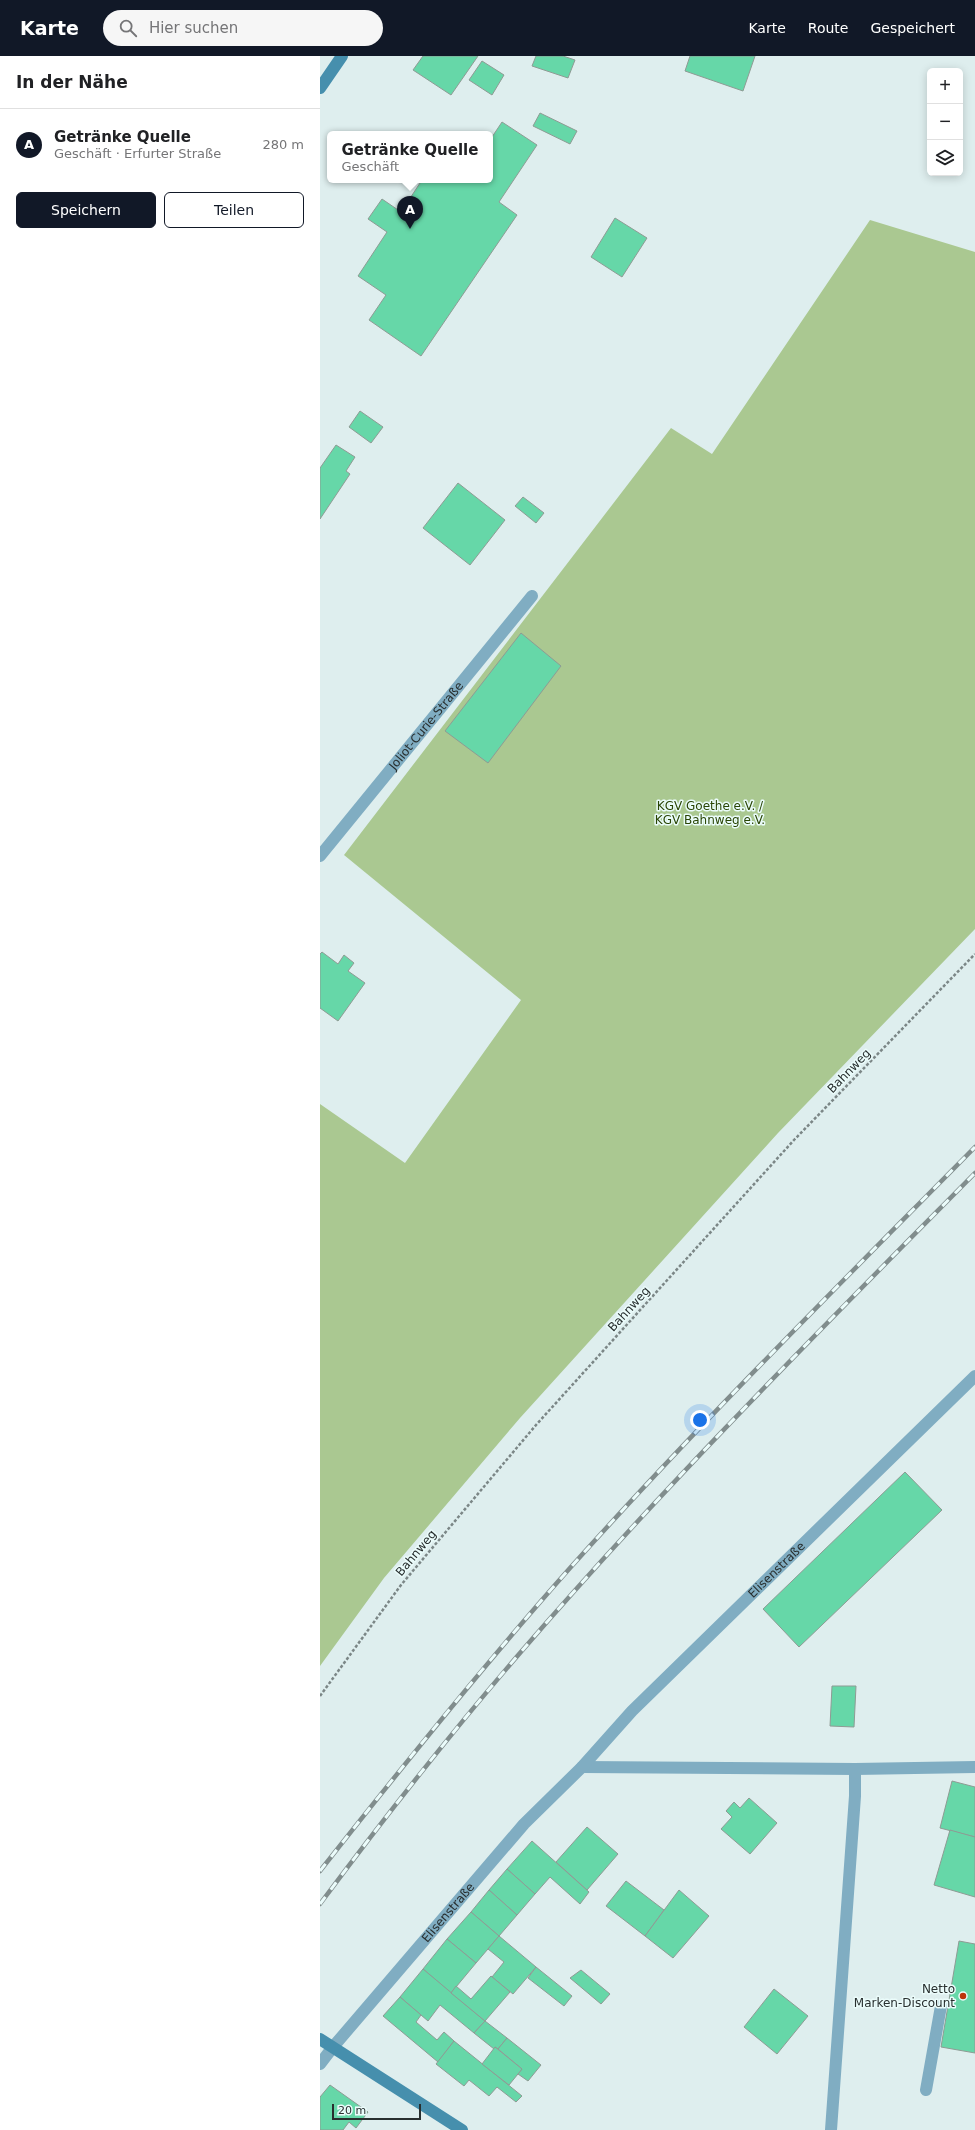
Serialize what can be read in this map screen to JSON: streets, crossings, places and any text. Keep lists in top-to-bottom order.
{
  "streets": {
    "street": ["Joliot-Curie-Straße", "Elisenstraße"],
    "path": ["Bahnweg"]
  },
  "parks": ["KGV Goethe e.V. / KGV Bahnweg e.V."],
  "places": ["Netto Marken-Discount"],
  "scale_bar": "20 m",
  "page": {
    "header": "Karte",
    "search": "Hier suchen",
    "nav": ["Karte", "Route", "Gespeichert"],
    "heading": "In der Nähe",
    "map_buttons": ["+", "−"],
    "list": [
      {
        "mark": "A",
        "name": "Getränke Quelle",
        "note": "Geschäft · Erfurter Straße",
        "value": "280 m"
      }
    ],
    "popup": ["Getränke Quelle", "Geschäft"],
    "buttons": ["Speichern", "Teilen"],
    "pins": "A",
    "scale": "20 m"
  }
}
